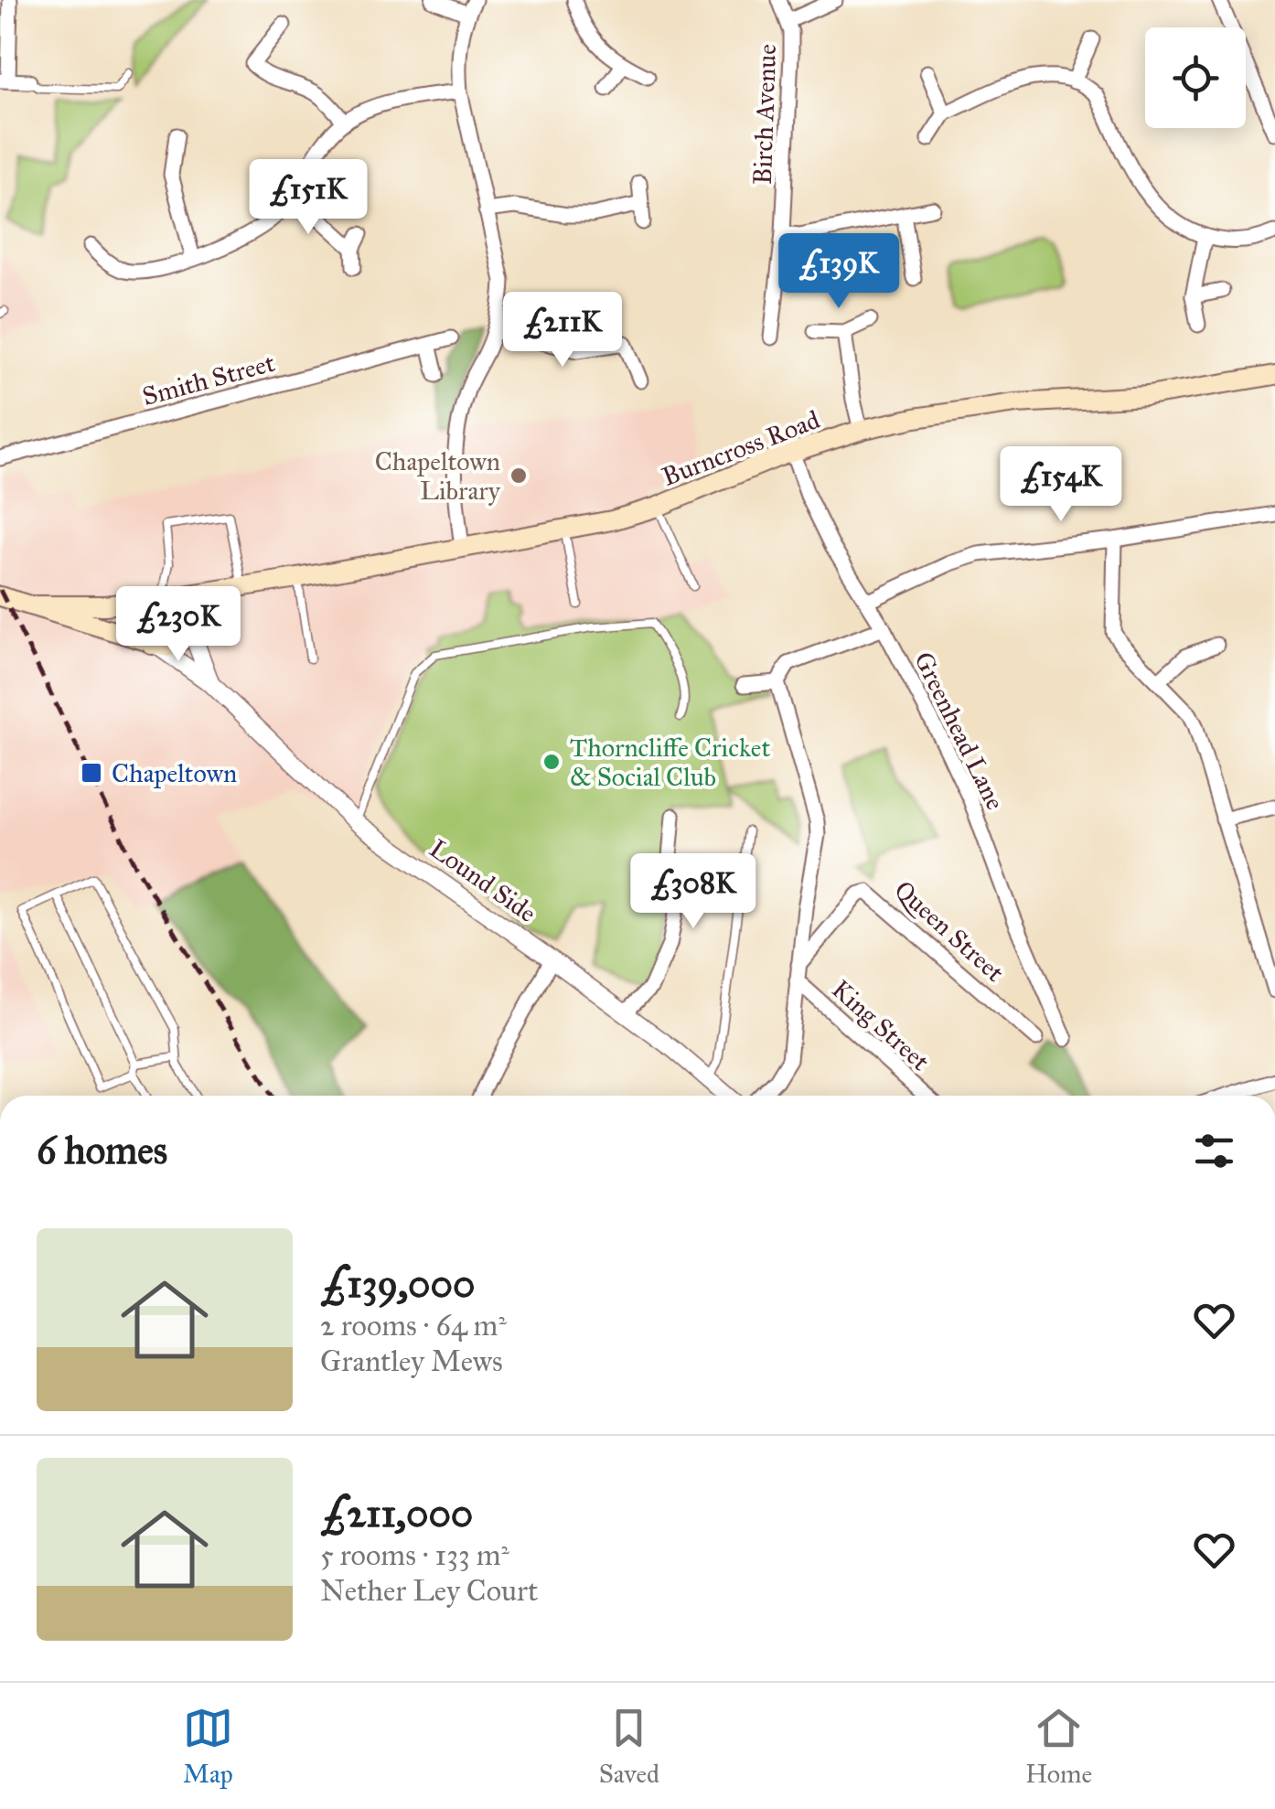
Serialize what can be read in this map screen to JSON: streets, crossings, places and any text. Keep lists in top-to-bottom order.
{
  "streets": {
    "main road": ["Burncross Road", "Lound Side"],
    "street": [
      "Birch Avenue",
      "Smith Street",
      "Greenhead Lane",
      "Queen Street",
      "King Street"
    ]
  },
  "crossings": [
    ["Burncross Road", "Greenhead Lane"],
    ["Burncross Road", "Lound Side"],
    ["Queen Street", "King Street"]
  ],
  "places": {
    "other": ["Chapeltown Library", "Thorncliffe Cricket & Social Club"],
    "transit": ["Chapeltown"]
  },
  "page": {
    "price": [
      "£151K",
      "£139K",
      "£211K",
      "£154K",
      "£230K",
      "£308K"
    ],
    "heading": "6 homes",
    "list": [
      {
        "name": "£139,000",
        "note": "2 rooms · 64 m² · Grantley Mews"
      },
      {
        "name": "£211,000",
        "note": "5 rooms · 133 m² · Nether Ley Court"
      }
    ],
    "tabs": ["Map", "Saved", "Home"]
  }
}
